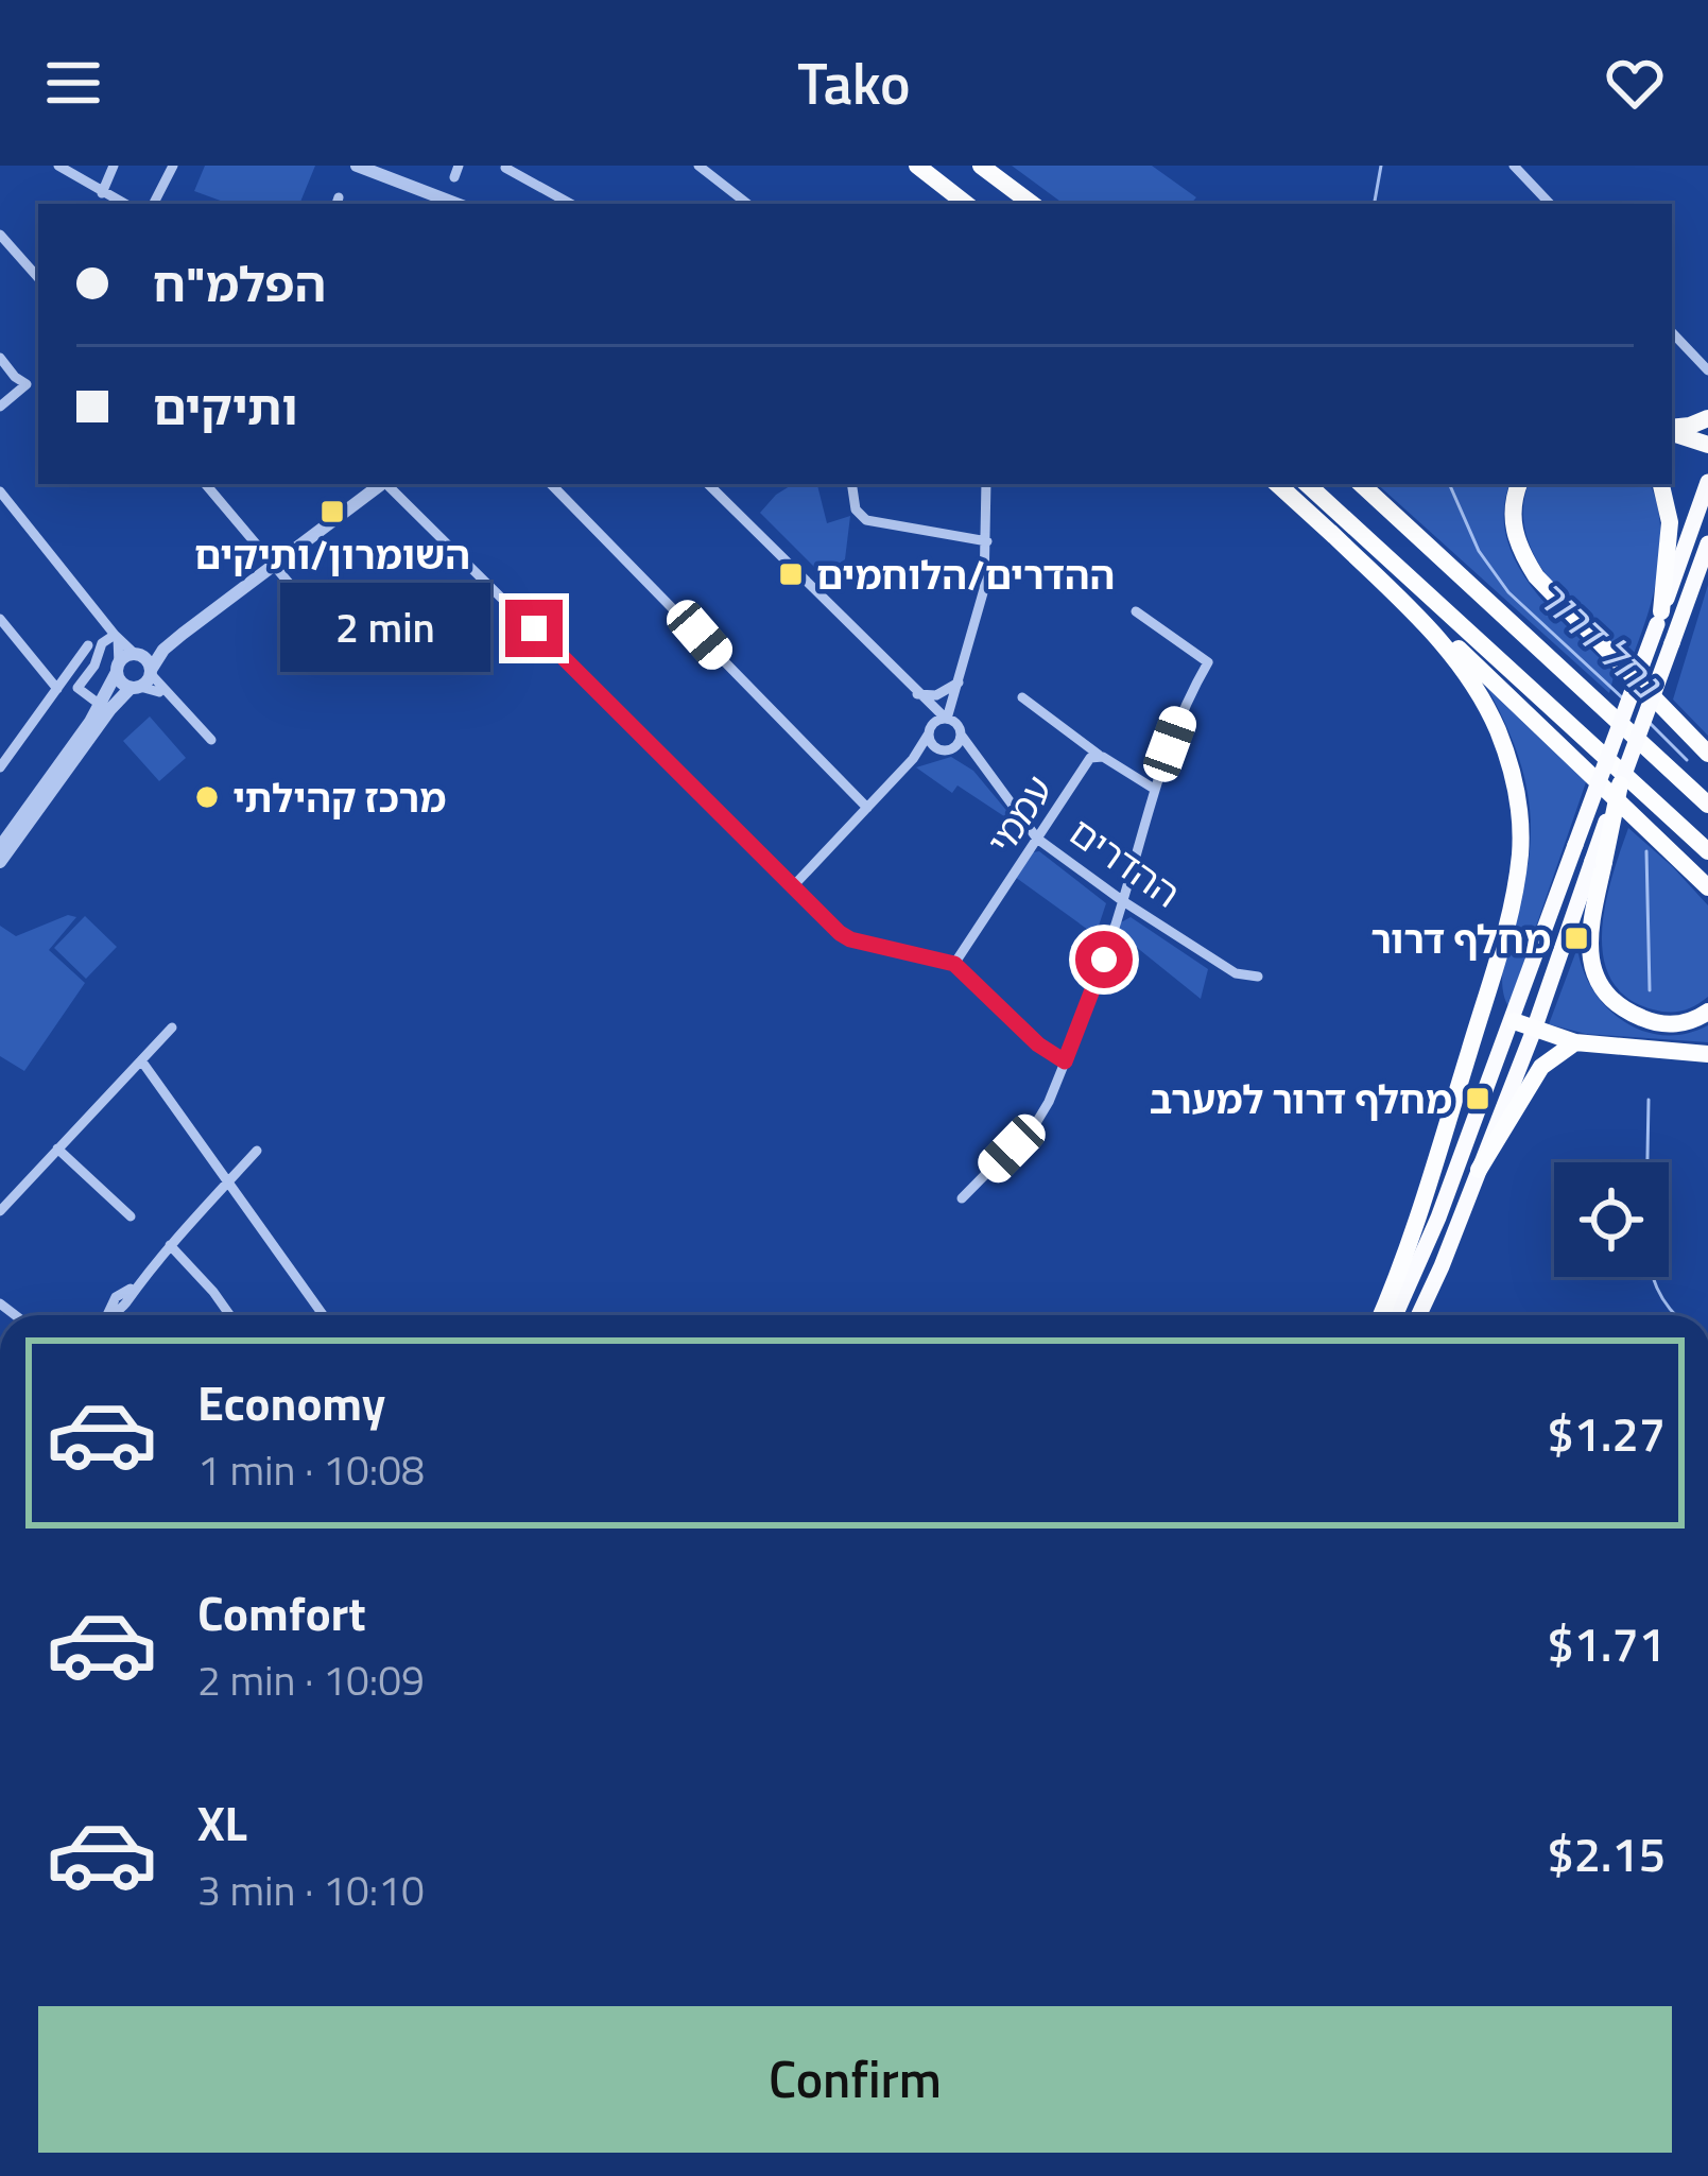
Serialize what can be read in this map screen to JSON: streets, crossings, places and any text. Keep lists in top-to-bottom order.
{
  "streets": {
    "street": ["עממי", "ההדרים"]
  },
  "crossings": [
    ["עממי", "ההדרים"]
  ],
  "water": ["נחל דרור"],
  "places": {
    "transit": [
      "השומרון/ותיקים",
      "ההדרים/הלוחמים",
      "מחלף דרור",
      "מחלף דרור למערב"
    ],
    "other": ["מרכז קהילתי"]
  },
  "page": {
    "header": "Tako",
    "banner": ["הפלמ\"ח", "ותיקים"],
    "bubble": "2 min",
    "list": [
      {
        "name": "Economy",
        "note": "1 min · 10:08",
        "value": "$1.27"
      },
      {
        "name": "Comfort",
        "note": "2 min · 10:09",
        "value": "$1.71"
      },
      {
        "name": "XL",
        "note": "3 min · 10:10",
        "value": "$2.15"
      }
    ],
    "buttons": "Confirm"
  }
}
